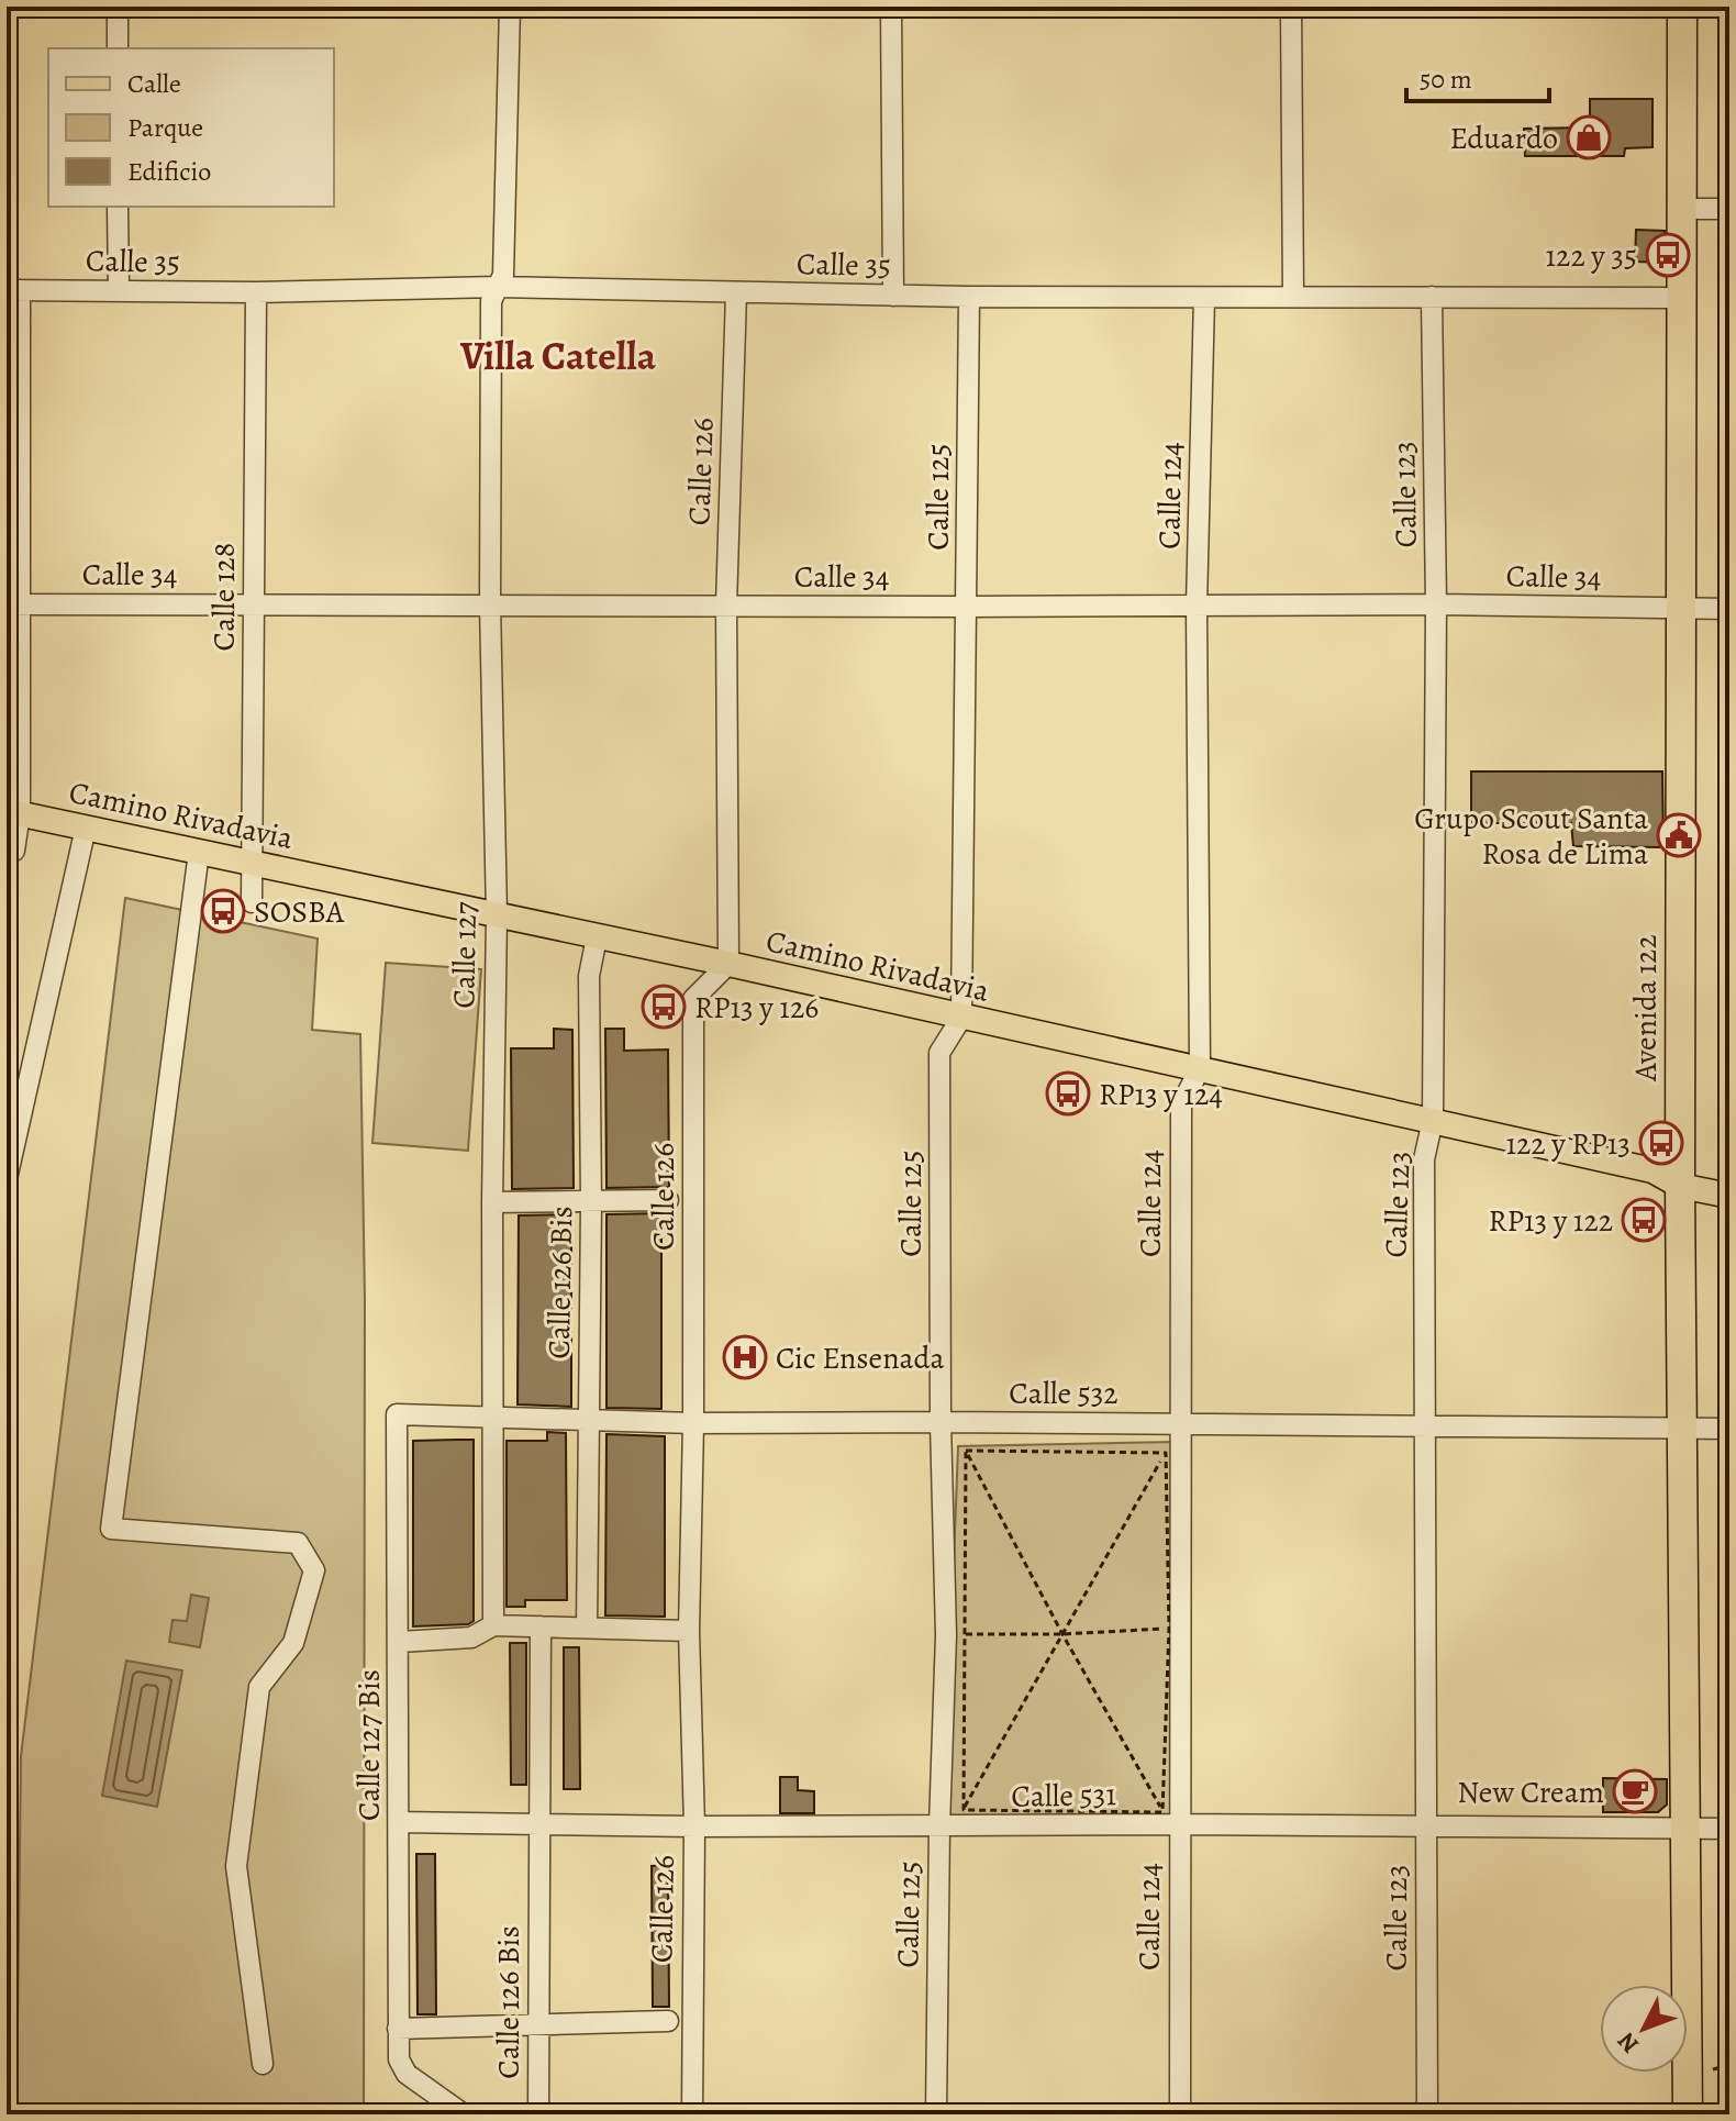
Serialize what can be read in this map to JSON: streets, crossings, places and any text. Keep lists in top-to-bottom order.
{
  "streets": {
    "highway": ["Avenida 122"],
    "main road": ["Camino Rivadavia"],
    "street": [
      "Calle 35",
      "Calle 126",
      "Calle 123",
      "Calle 124",
      "Calle 125",
      "Calle 34",
      "Calle 128",
      "Calle 127",
      "Calle 126 Bis",
      "Calle 532",
      "Calle 127 Bis",
      "Calle 531"
    ]
  },
  "crossings": [
    ["Calle 35", "Calle 126"],
    ["Calle 35", "Calle 123"],
    ["Calle 35", "Calle 124"],
    ["Calle 35", "Calle 125"],
    ["Calle 35", "Calle 128"],
    ["Calle 35", "Calle 127"],
    ["Calle 35", "Avenida 122"],
    ["Calle 126", "Calle 34"],
    ["Calle 126", "Camino Rivadavia"],
    ["Calle 126", "Calle 532"],
    ["Calle 126", "Calle 531"],
    ["Calle 123", "Calle 34"],
    ["Calle 123", "Camino Rivadavia"],
    ["Calle 123", "Calle 532"],
    ["Calle 123", "Calle 531"],
    ["Calle 124", "Calle 34"],
    ["Calle 124", "Camino Rivadavia"],
    ["Calle 124", "Calle 532"],
    ["Calle 124", "Calle 531"],
    ["Calle 125", "Calle 34"],
    ["Calle 125", "Camino Rivadavia"],
    ["Calle 125", "Calle 532"],
    ["Calle 125", "Calle 531"],
    ["Calle 34", "Calle 128"],
    ["Calle 34", "Calle 127"],
    ["Calle 34", "Avenida 122"],
    ["Calle 128", "Camino Rivadavia"],
    ["Camino Rivadavia", "Calle 127"],
    ["Camino Rivadavia", "Avenida 122"],
    ["Camino Rivadavia", "Calle 126 Bis"],
    ["Calle 127", "Calle 532"],
    ["Avenida 122", "Calle 532"],
    ["Avenida 122", "Calle 531"],
    ["Calle 126 Bis", "Calle 532"],
    ["Calle 126 Bis", "Calle 531"],
    ["Calle 532", "Calle 127 Bis"],
    ["Calle 127 Bis", "Calle 531"]
  ],
  "districts": ["Villa Catella"],
  "places": {
    "shop": ["Eduardo"],
    "bus stop": [
      "122 y 35",
      "SOSBA",
      "RP13 y 126",
      "RP13 y 124",
      "122 y RP13",
      "RP13 y 122"
    ],
    "public building": ["Grupo Scout Santa Rosa de Lima"],
    "hospital": ["Cic Ensenada"],
    "cafe": ["New Cream"]
  },
  "legend": ["Calle", "Parque", "Edificio"],
  "scale_bar": "50 m",
  "north": "bottom left"
}
